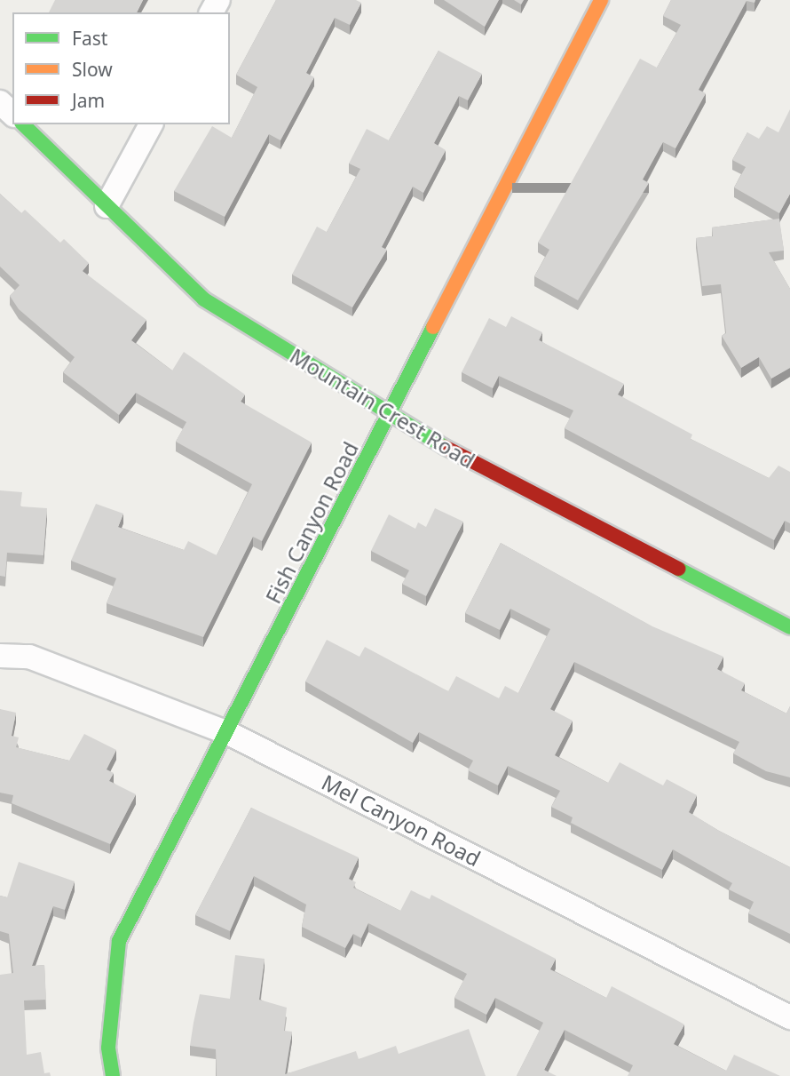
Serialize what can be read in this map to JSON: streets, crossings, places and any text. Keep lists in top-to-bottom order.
{
  "streets": {
    "street": ["Mountain Crest Road", "Fish Canyon Road", "Mel Canyon Road"]
  },
  "crossings": [
    ["Mountain Crest Road", "Fish Canyon Road"],
    ["Fish Canyon Road", "Mel Canyon Road"]
  ],
  "legend": ["Fast", "Slow", "Jam"]
}
